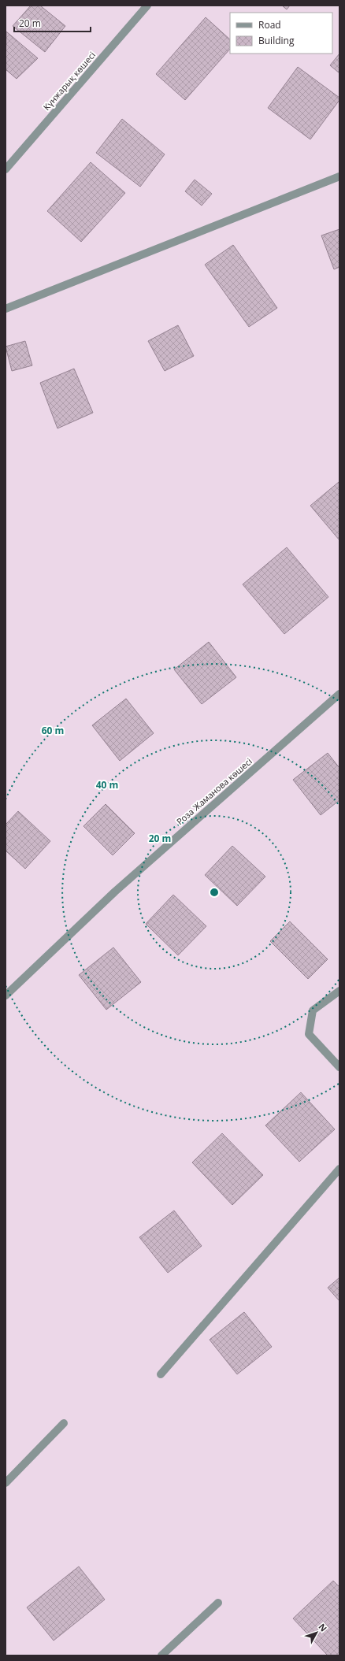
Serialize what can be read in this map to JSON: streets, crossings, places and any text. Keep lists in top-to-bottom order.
{
  "streets": {
    "street": ["Күнжарық көшесі", "Роза Жаманова көшесі"]
  },
  "legend": ["Road", "Building"],
  "scale_bar": "20 m",
  "north": "top right",
  "rings": ["60 m", "40 m", "20 m"]
}
